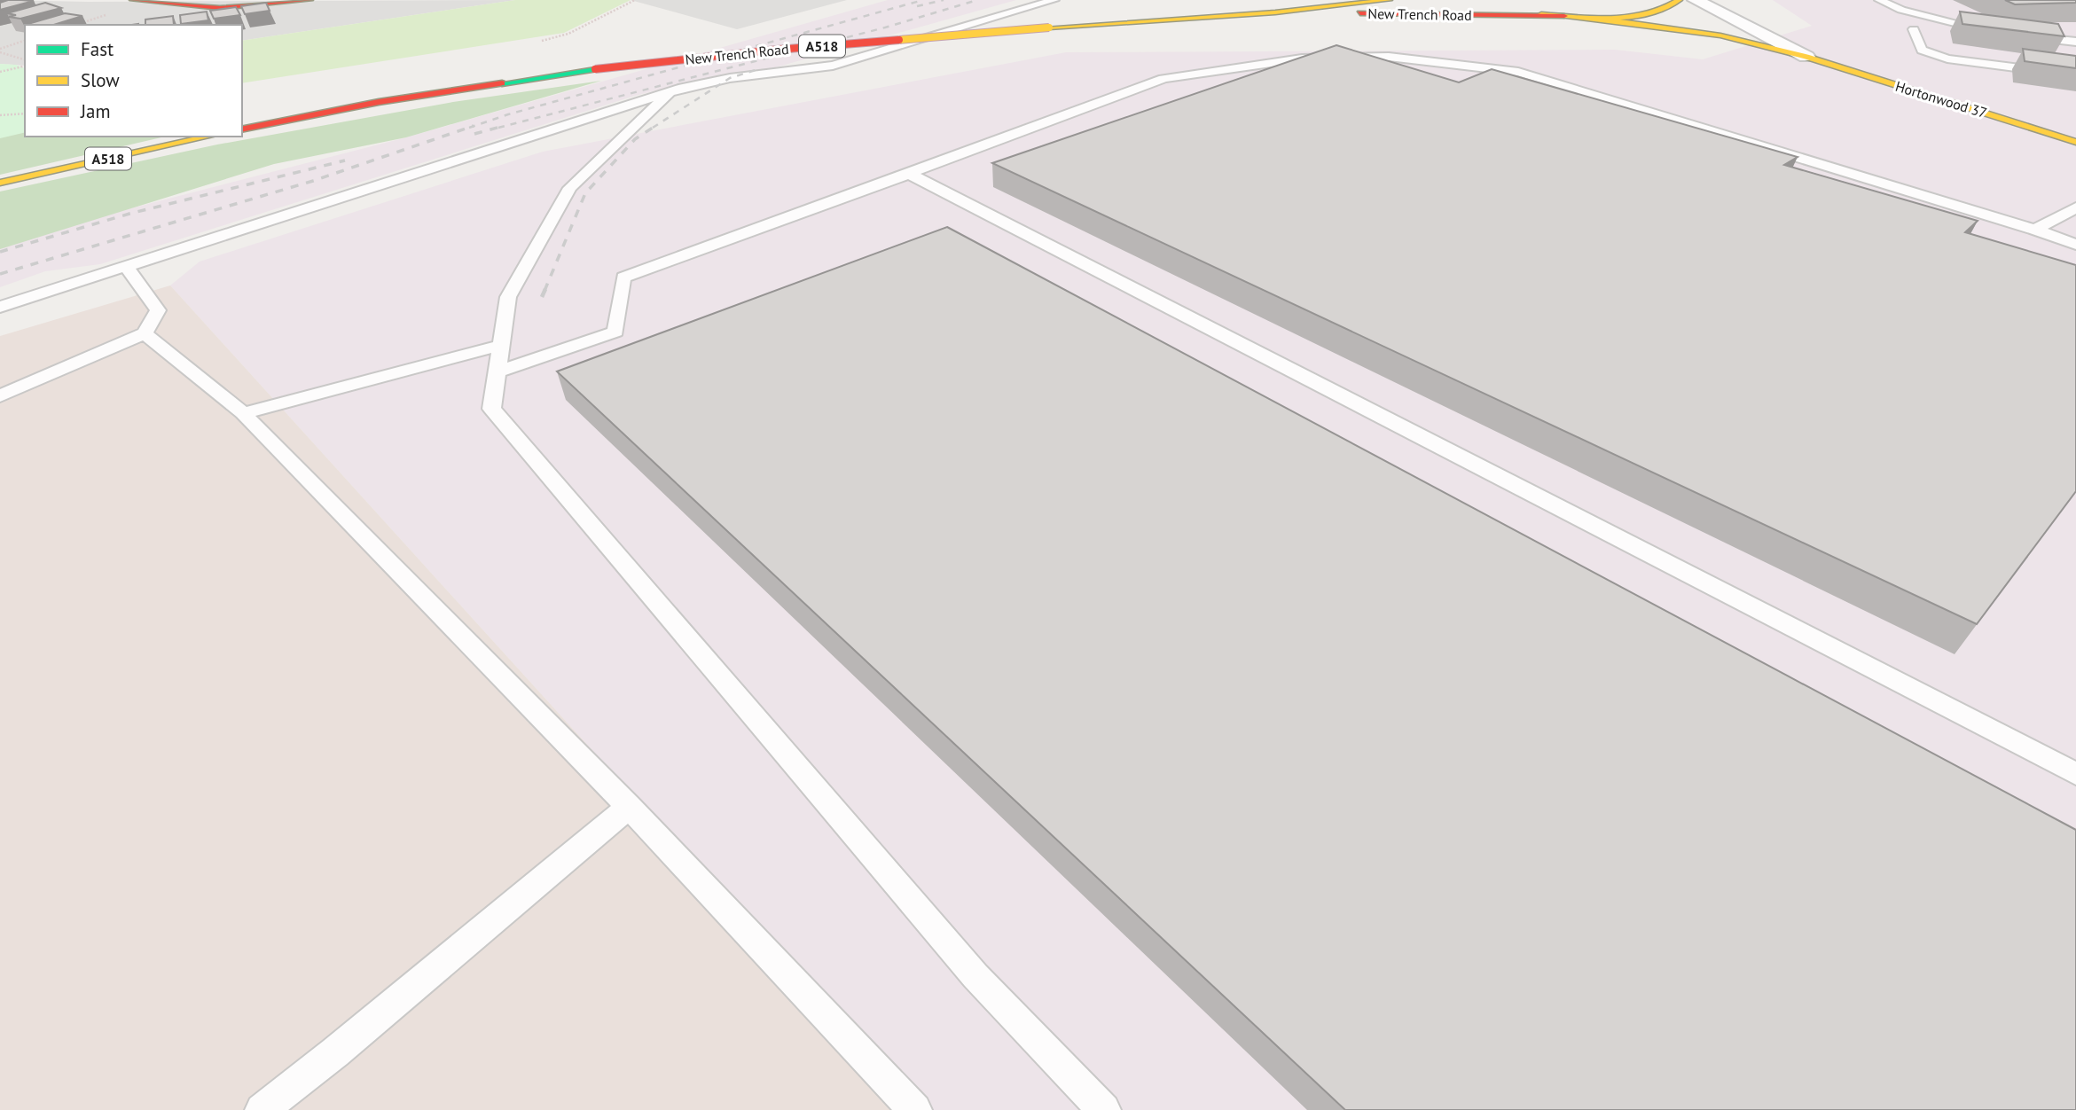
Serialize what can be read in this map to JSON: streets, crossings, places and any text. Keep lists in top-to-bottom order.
{
  "streets": {
    "main road": ["New Trench Road", "A518", "Hortonwood 37"]
  },
  "legend": ["Fast", "Slow", "Jam"]
}
